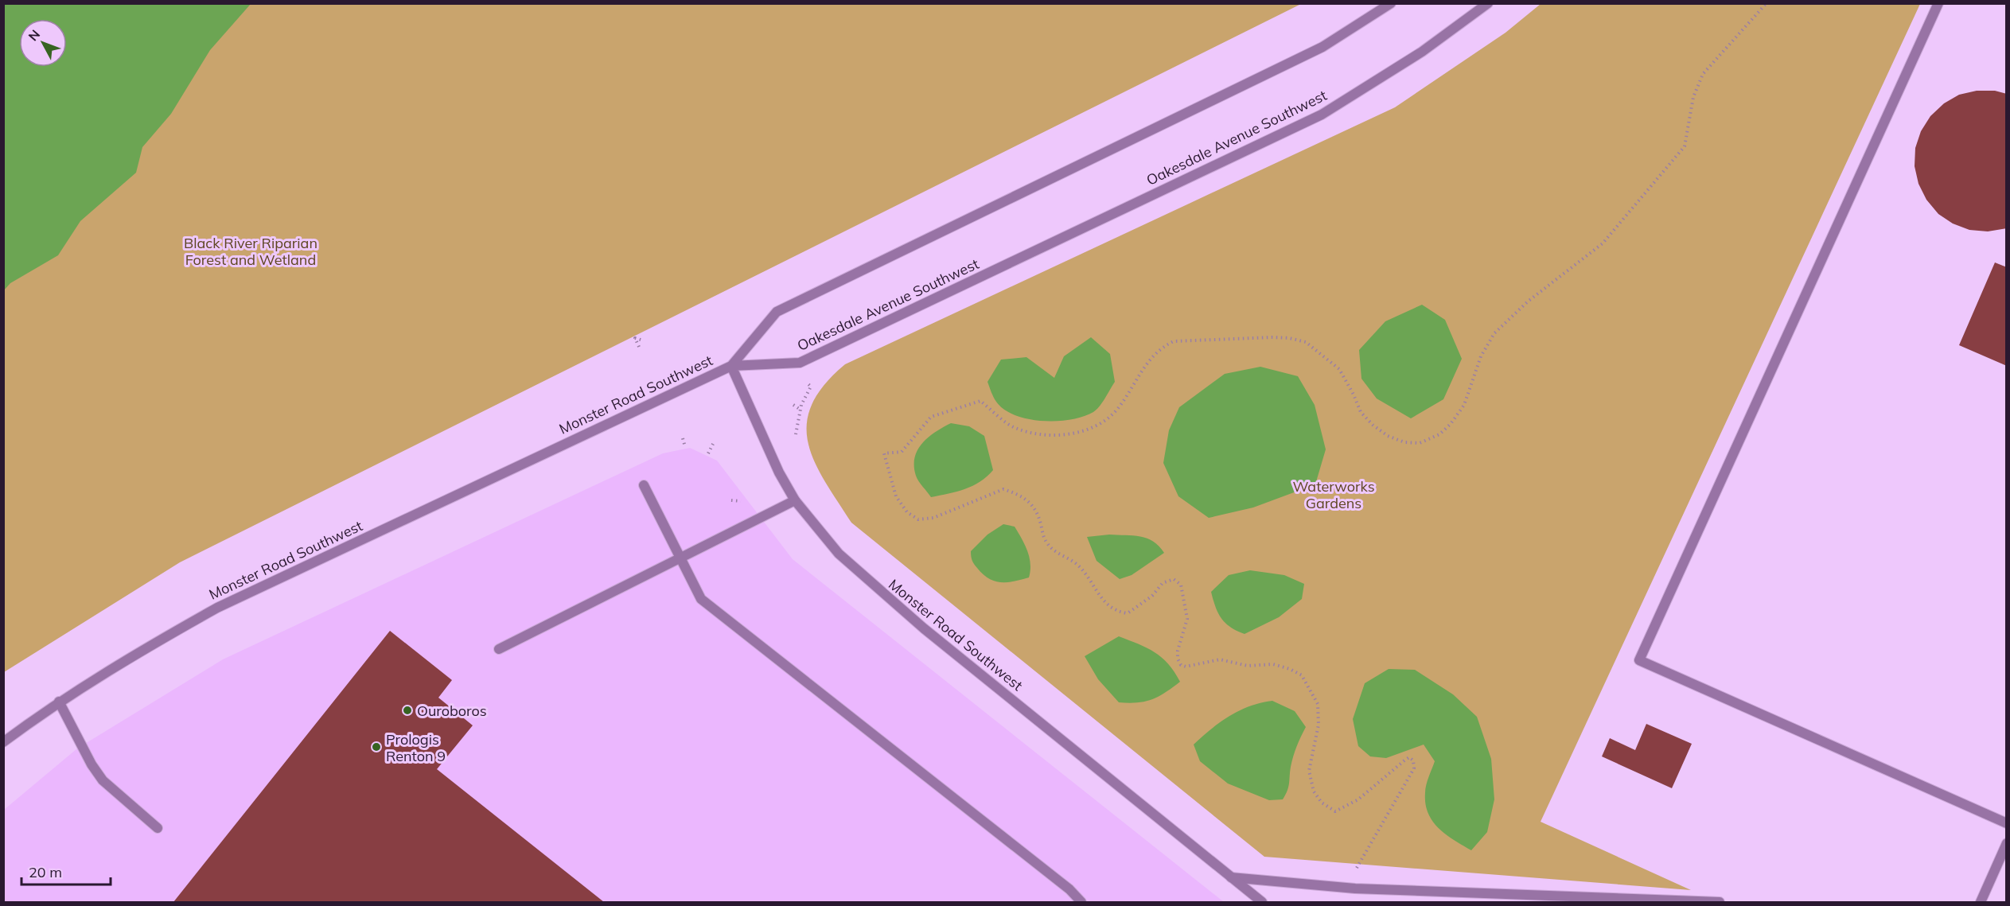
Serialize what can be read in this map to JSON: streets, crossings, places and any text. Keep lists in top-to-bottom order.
{
  "streets": {
    "street": ["Oakesdale Avenue Southwest", "Monster Road Southwest"]
  },
  "crossings": [
    ["Oakesdale Avenue Southwest", "Monster Road Southwest"]
  ],
  "parks": ["Black River Riparian Forest and Wetland", "Waterworks Gardens"],
  "places": ["Ouroboros", "Prologis Renton 9"],
  "scale_bar": "20 m",
  "north": "top left"
}
